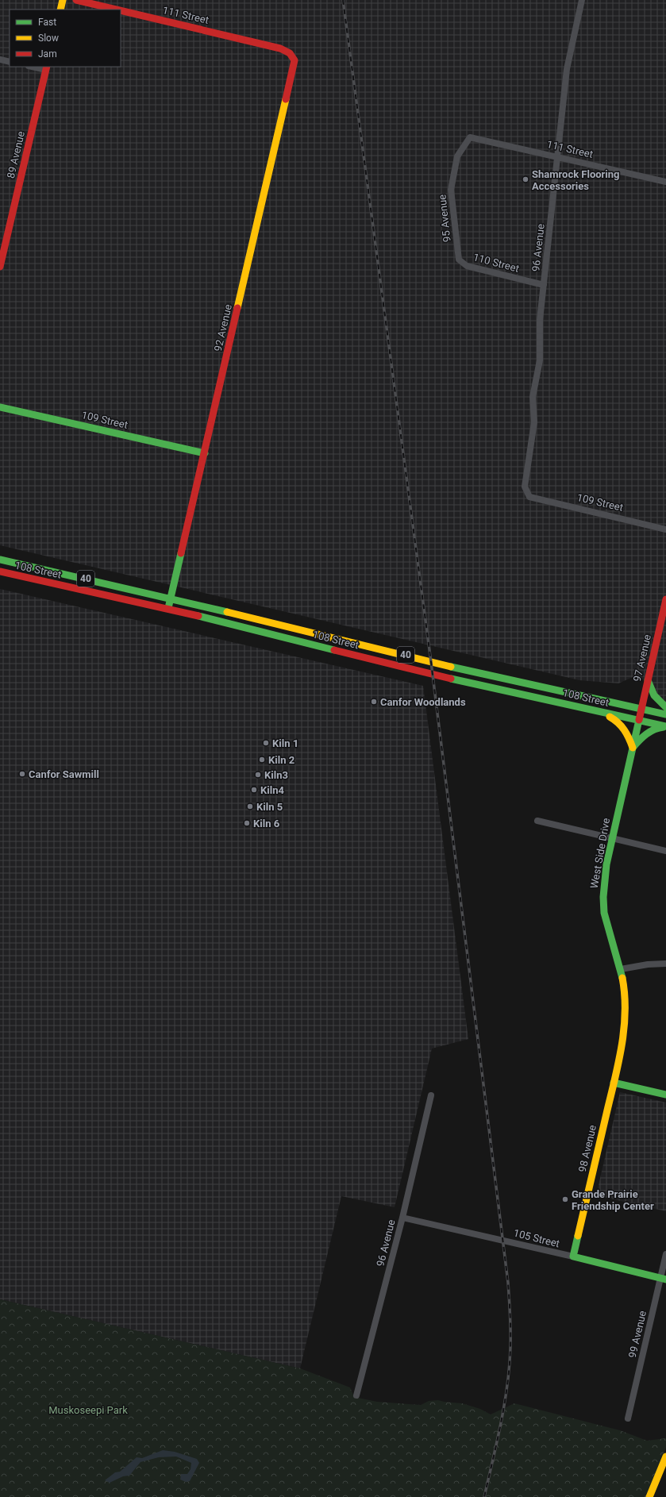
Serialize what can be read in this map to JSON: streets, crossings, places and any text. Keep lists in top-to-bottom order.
{
  "streets": {
    "street": [
      "111 Street",
      "89 Avenue",
      "95 Avenue",
      "96 Avenue",
      "110 Street",
      "92 Avenue",
      "109 Street",
      "108 Street",
      "40",
      "97 Avenue",
      "West Side Drive",
      "98 Avenue",
      "105 Street",
      "99 Avenue"
    ]
  },
  "crossings": [
    ["111 Street", "95 Avenue"],
    ["111 Street", "96 Avenue"],
    ["111 Street", "92 Avenue"],
    ["95 Avenue", "110 Street"],
    ["96 Avenue", "110 Street"],
    ["96 Avenue", "109 Street"],
    ["96 Avenue", "105 Street"],
    ["92 Avenue", "109 Street"],
    ["92 Avenue", "108 Street"],
    ["108 Street", "97 Avenue"],
    ["108 Street", "West Side Drive"],
    ["97 Avenue", "West Side Drive"],
    ["West Side Drive", "98 Avenue"],
    ["98 Avenue", "105 Street"],
    ["105 Street", "99 Avenue"]
  ],
  "parks": ["Muskoseepi Park"],
  "places": [
    "Shamrock Flooring Accessories",
    "Canfor Woodlands",
    "Kiln 1",
    "Kiln 2",
    "Canfor Sawmill",
    "Kiln3",
    "Kiln4",
    "Kiln 5",
    "Kiln 6",
    "Grande Prairie Friendship Center"
  ],
  "legend": ["Fast", "Slow", "Jam"]
}
